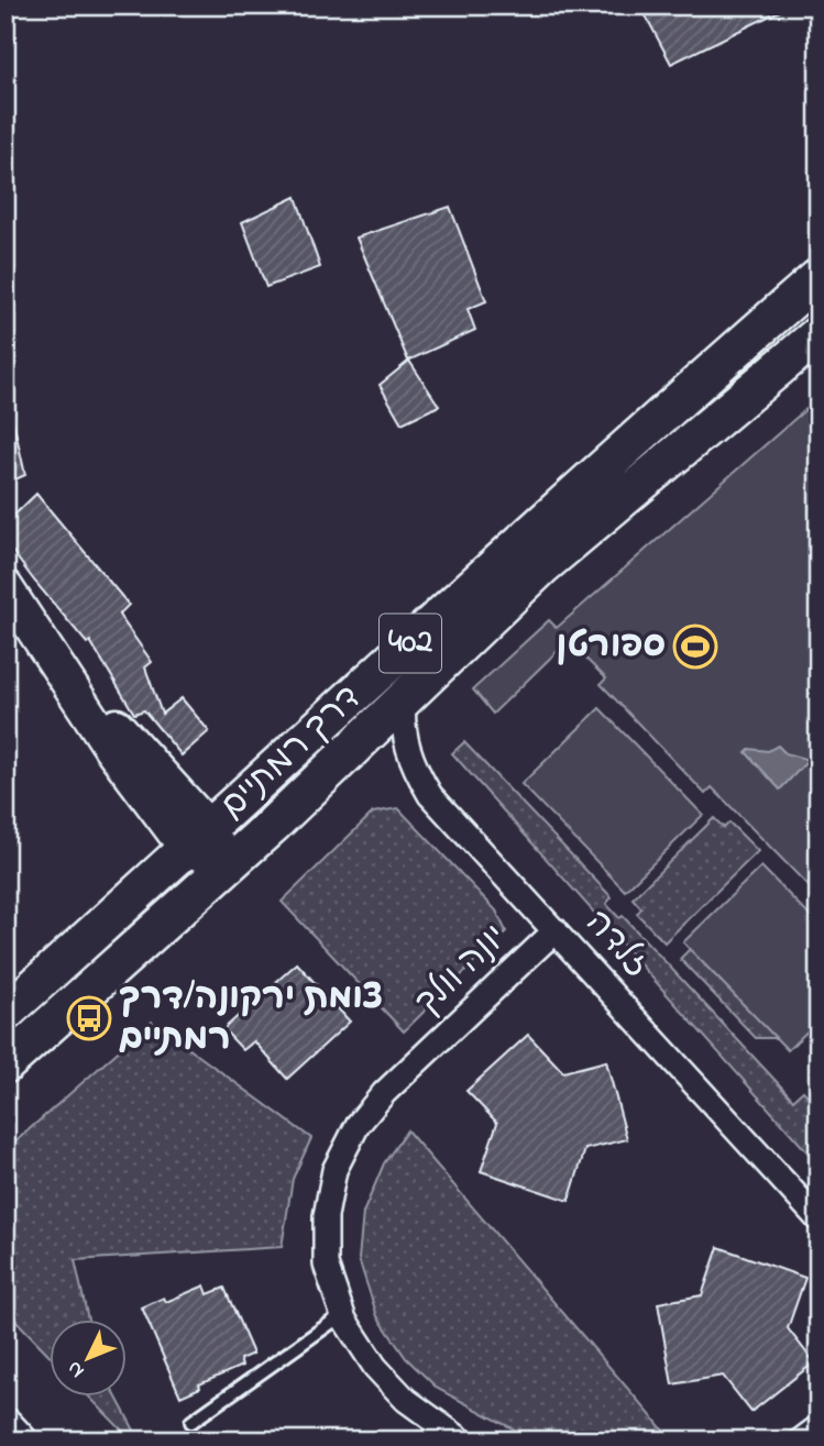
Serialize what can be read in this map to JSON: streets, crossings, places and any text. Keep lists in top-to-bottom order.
{
  "streets": {
    "main road": ["402", "דרך רמתיים"],
    "street": ["זלדה", "יונה וולך"]
  },
  "crossings": [
    ["דרך רמתיים", "זלדה"],
    ["זלדה", "יונה וולך"]
  ],
  "places": {
    "sports": ["ספורטן"],
    "bus stop": ["צומת ירקונה/דרך רמתיים"]
  },
  "north": "bottom left"
}
